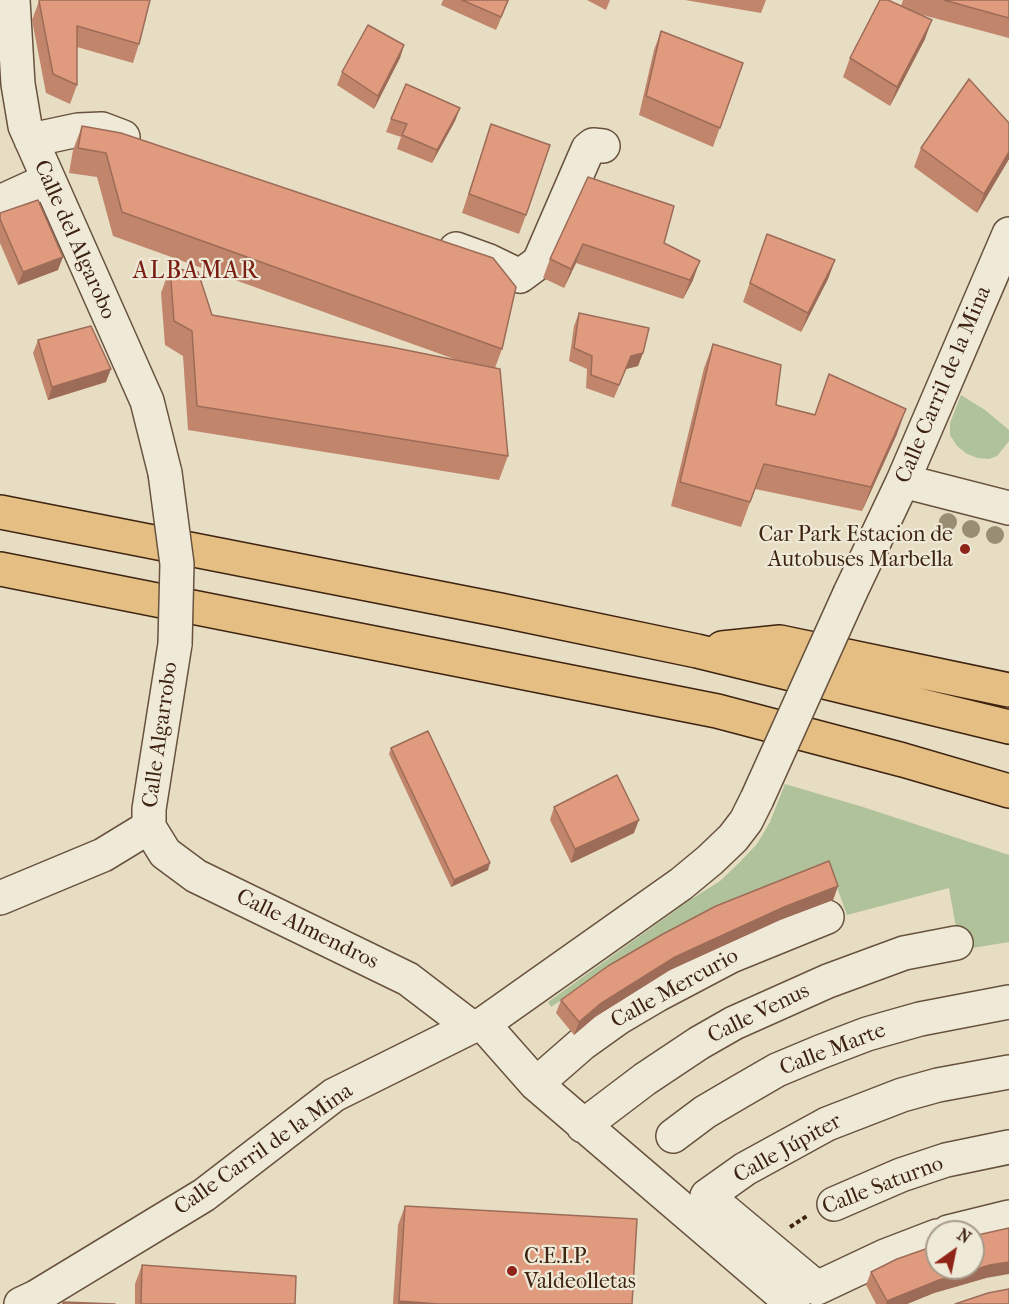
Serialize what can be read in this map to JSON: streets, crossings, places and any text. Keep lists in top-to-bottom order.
{
  "streets": {
    "street": [
      "Calle del Algarobo",
      "Calle Carril de la Mina",
      "Calle Algarrobo",
      "Calle Almendros",
      "Calle Mercurio",
      "Calle Venus",
      "Calle Marte",
      "Calle Júpiter",
      "Calle Saturno"
    ]
  },
  "crossings": [
    ["Calle del Algarobo", "Calle Algarrobo"],
    ["Calle Carril de la Mina", "Calle Almendros"],
    ["Calle Algarrobo", "Calle Almendros"],
    ["Calle Almendros", "Calle Mercurio"],
    ["Calle Almendros", "Calle Venus"],
    ["Calle Almendros", "Calle Júpiter"],
    ["Calle Júpiter", "Calle Saturno"]
  ],
  "districts": ["ALBAMAR"],
  "places": ["Car Park Estacion de Autobuses Marbella", "C.E.I.P. Valdeolletas"],
  "north": "top right"
}
